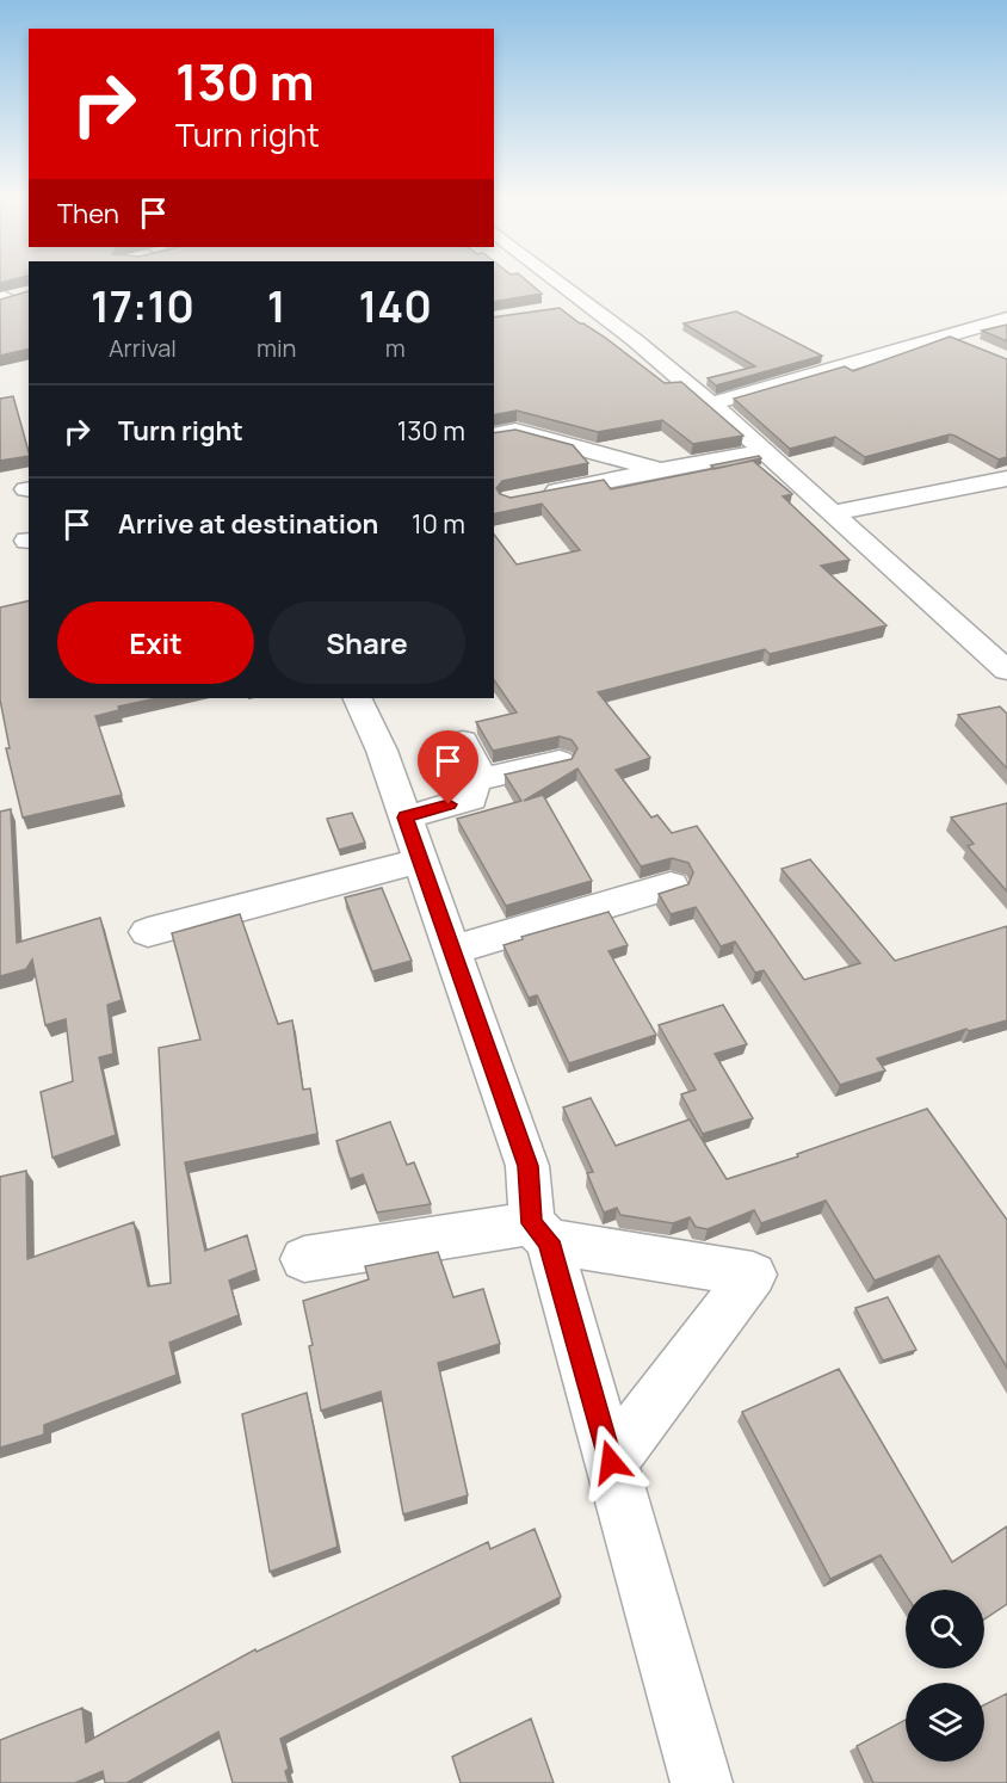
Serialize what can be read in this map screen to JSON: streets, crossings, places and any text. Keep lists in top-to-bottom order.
{
  "page": {
    "turn": ["130 m", "Turn right"],
    "then": "Then",
    "eta": [
      "17:10",
      "Arrival",
      "1",
      "min",
      "140",
      "m"
    ],
    "list": [
      {
        "name": "Turn right",
        "value": "130 m"
      },
      {
        "name": "Arrive at destination",
        "value": "10 m"
      }
    ],
    "buttons": ["Exit", "Share"]
  }
}
